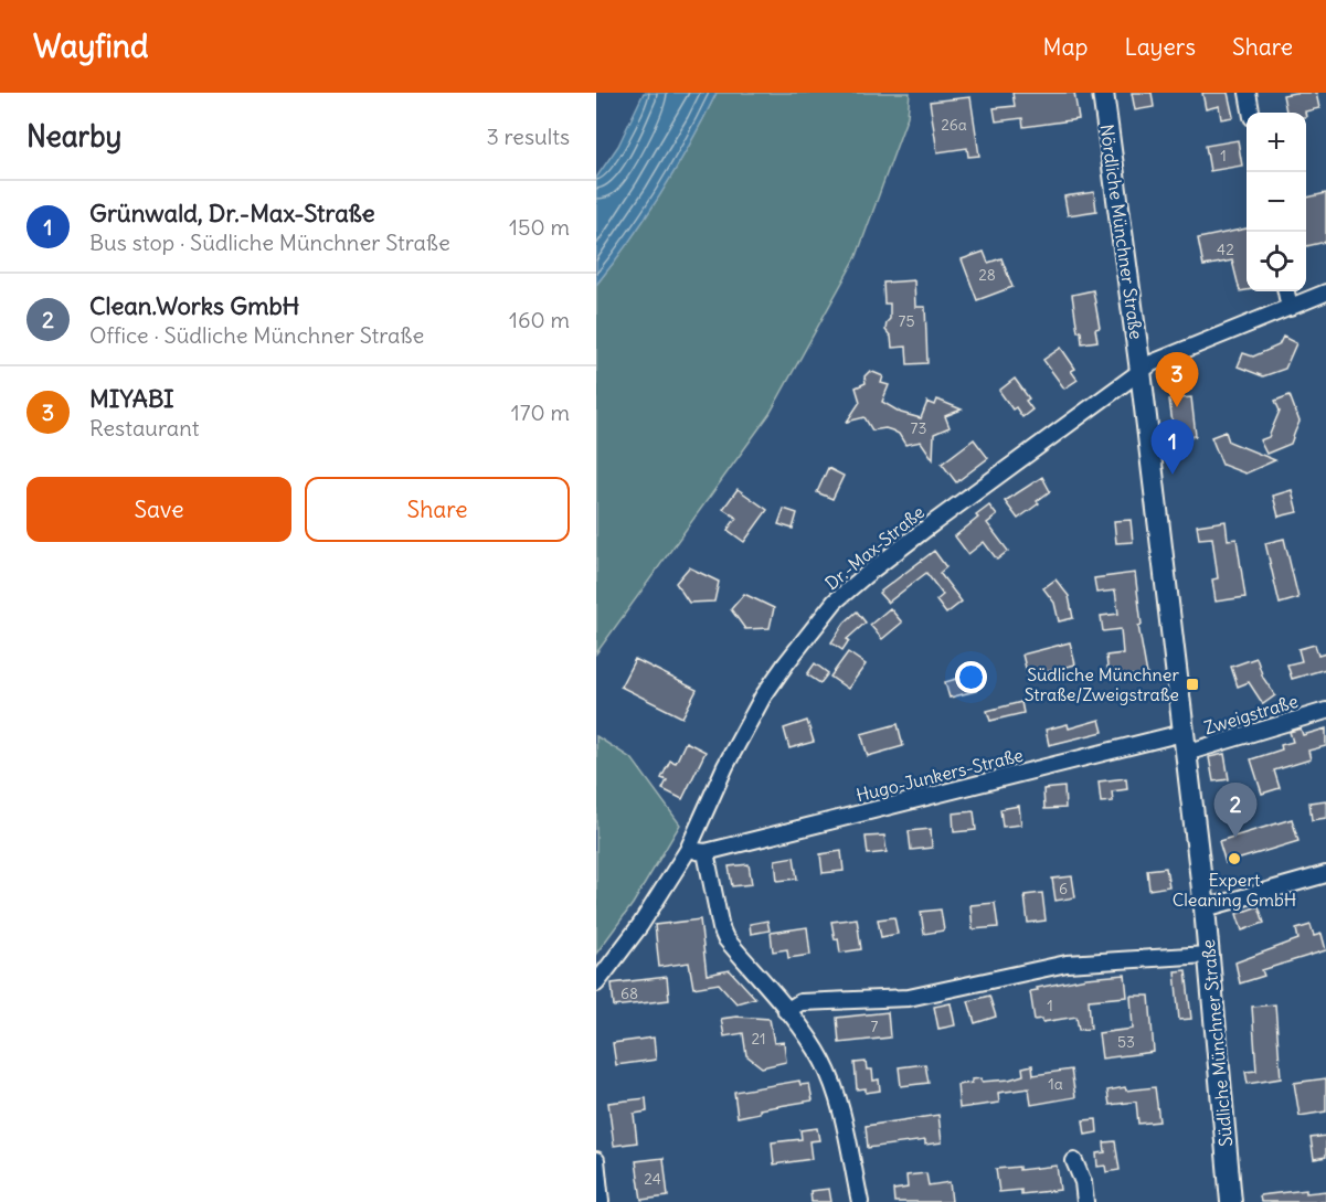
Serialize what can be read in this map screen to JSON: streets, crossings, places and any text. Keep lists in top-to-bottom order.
{
  "streets": {
    "main road": ["Nördliche Münchner Straße", "Südliche Münchner Straße"],
    "street": ["Dr.-Max-Straße", "Zweigstraße", "Hugo-Junkers-Straße"]
  },
  "crossings": [
    ["Nördliche Münchner Straße", "Dr.-Max-Straße"],
    ["Nördliche Münchner Straße", "Südliche Münchner Straße"],
    ["Dr.-Max-Straße", "Südliche Münchner Straße"],
    ["Zweigstraße", "Hugo-Junkers-Straße"],
    ["Zweigstraße", "Südliche Münchner Straße"],
    ["Hugo-Junkers-Straße", "Südliche Münchner Straße"]
  ],
  "places": {
    "transit": ["Südliche Münchner Straße/Zweigstraße"],
    "other": ["Expert Cleaning GmbH"]
  },
  "house_numbers": [
    "26a",
    "1",
    "42",
    "28",
    "75",
    "73",
    "6",
    "68",
    "1",
    "7",
    "21",
    "53",
    "1a",
    "24"
  ],
  "page": {
    "header": "Wayfind",
    "nav": ["Map", "Layers", "Share"],
    "heading": ["Nearby", "3 results"],
    "map_buttons": ["+", "−"],
    "list": [
      {
        "mark": "1",
        "name": "Grünwald, Dr.-Max-Straße",
        "note": "Bus stop · Südliche Münchner Straße",
        "value": "150 m"
      },
      {
        "mark": "2",
        "name": "Clean.Works GmbH",
        "note": "Office · Südliche Münchner Straße",
        "value": "160 m"
      },
      {
        "mark": "3",
        "name": "MIYABI",
        "note": "Restaurant",
        "value": "170 m"
      }
    ],
    "pins": ["3", "1", "2"],
    "buttons": ["Save", "Share"]
  }
}
